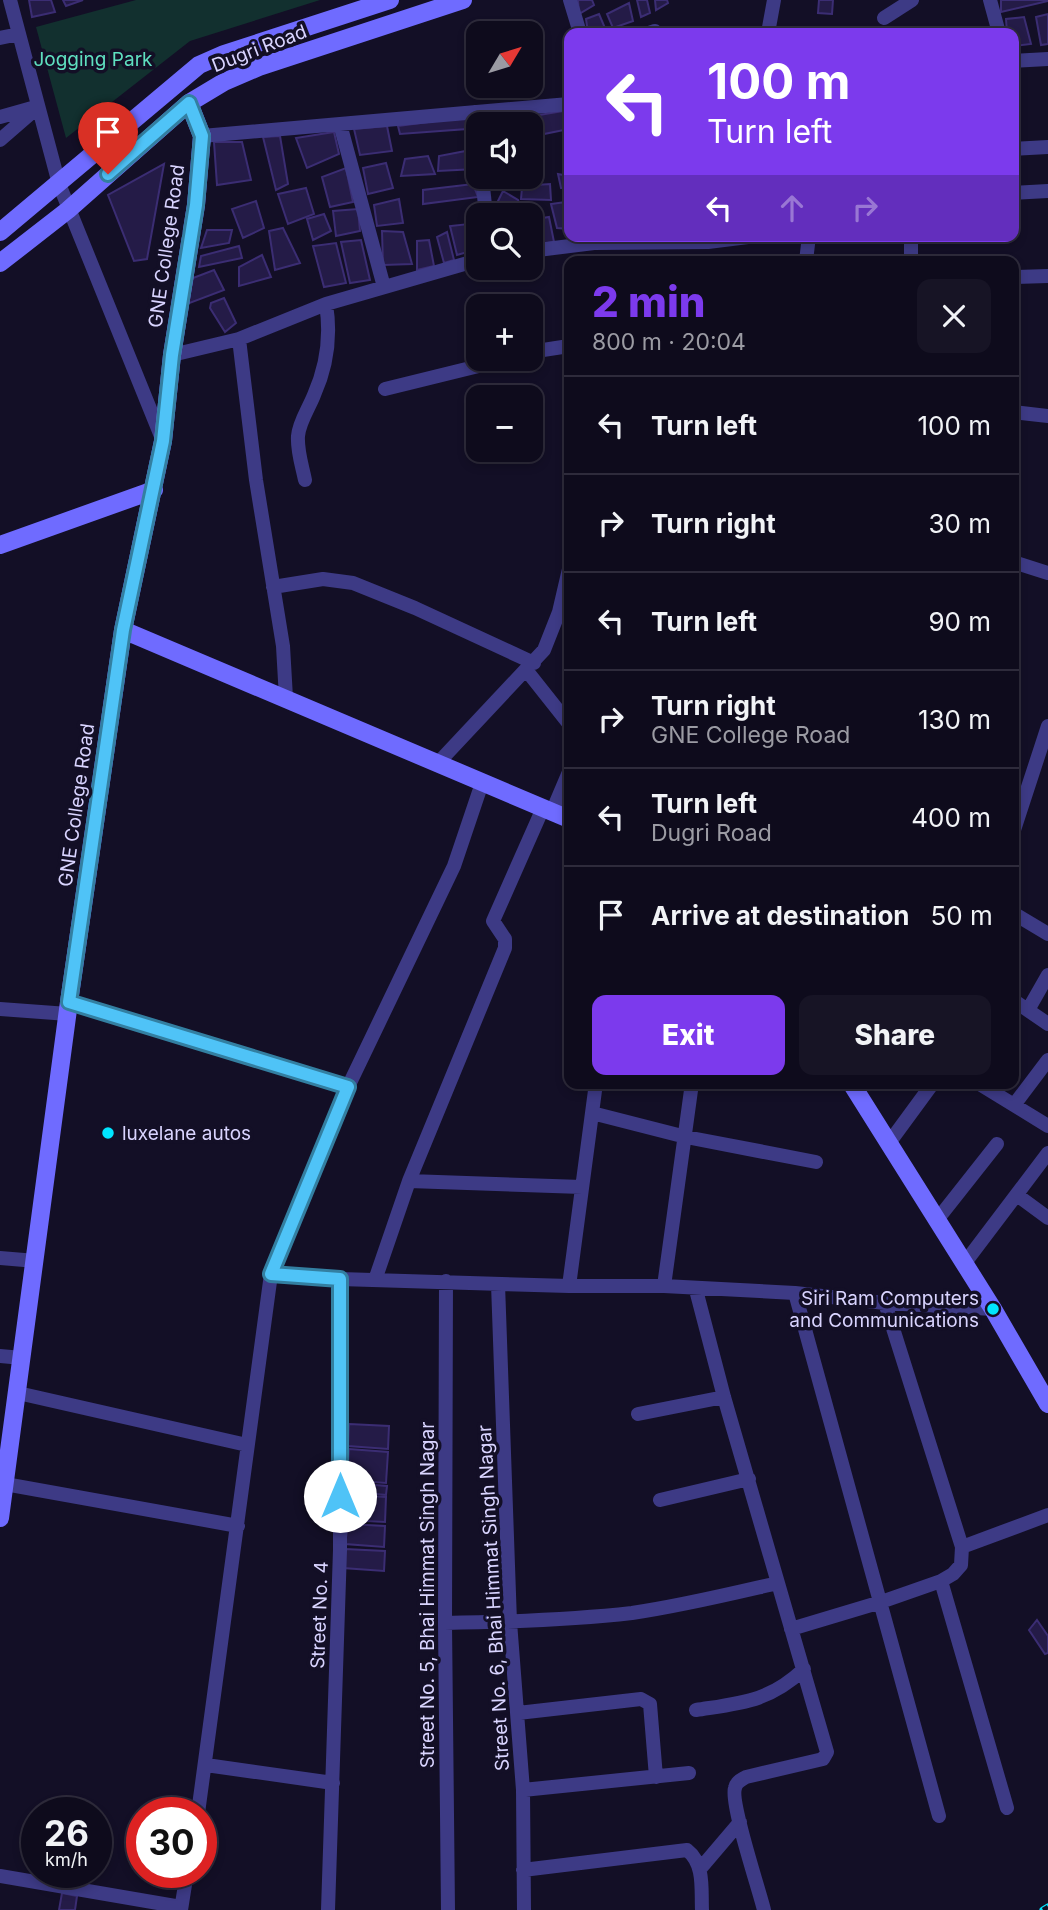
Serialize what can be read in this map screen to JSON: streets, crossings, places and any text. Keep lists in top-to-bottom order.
{
  "streets": {
    "street": [
      "Dugri Road",
      "GNE College Road",
      "Street No. 5, Bhai Himmat Singh Nagar",
      "Street No. 6, Bhai Himmat Singh Nagar",
      "Street No. 4"
    ]
  },
  "crossings": [
    ["Dugri Road", "GNE College Road"]
  ],
  "parks": ["Jogging Park"],
  "places": ["luxelane autos", "Siri Ram Computers and Communications"],
  "north": "top right",
  "page": {
    "map_buttons": ["+", "−"],
    "turn": ["100 m", "Turn left"],
    "heading": ["2 min", "800 m · 20:04"],
    "list": [
      {
        "name": "Turn left",
        "value": "100 m"
      },
      {
        "name": "Turn right",
        "value": "30 m"
      },
      {
        "name": "Turn left",
        "value": "90 m"
      },
      {
        "name": "Turn right",
        "note": "GNE College Road",
        "value": "130 m"
      },
      {
        "name": "Turn left",
        "note": "Dugri Road",
        "value": "400 m"
      },
      {
        "name": "Arrive at destination",
        "value": "50 m"
      }
    ],
    "buttons": ["Exit", "Share"],
    "speed": "26 km/h",
    "limit": "30"
  }
}
